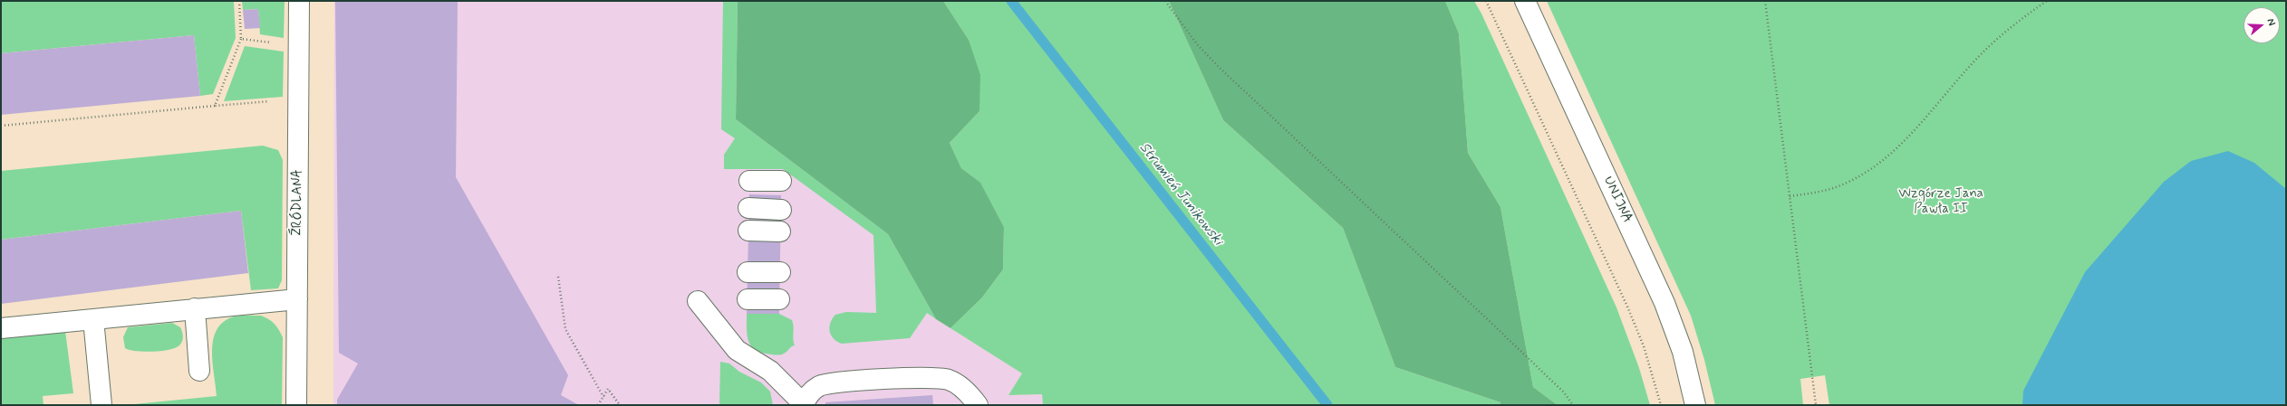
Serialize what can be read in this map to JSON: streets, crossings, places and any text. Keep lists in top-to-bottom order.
{
  "streets": {
    "street": ["UNIJNA", "ŹRÓDLANA"]
  },
  "water": ["Strumień Junikowski"],
  "parks": ["Wzgórze Jana Pawła II"],
  "north": "right"
}
